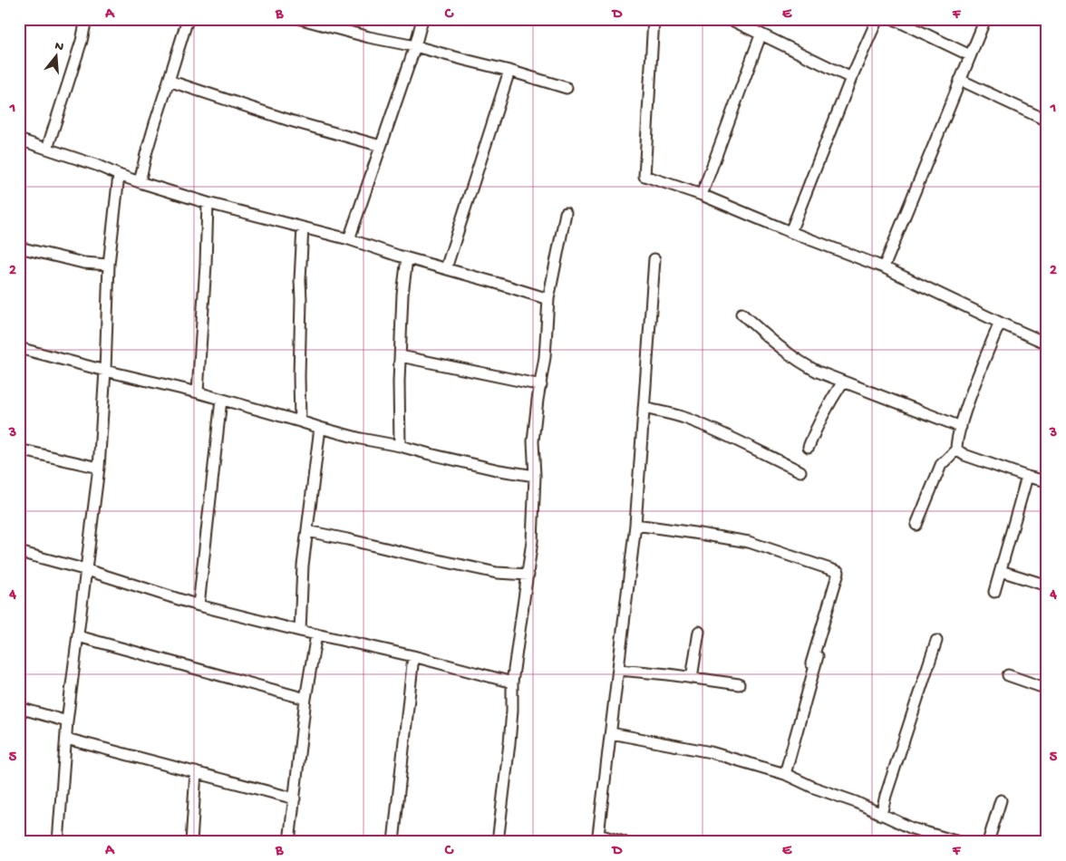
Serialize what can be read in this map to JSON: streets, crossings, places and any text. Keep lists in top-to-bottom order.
{
  "north": "top",
  "grid": {
    "columns": [
      "A",
      "B",
      "C",
      "D",
      "E",
      "F"
    ],
    "rows": [
      "1",
      "2",
      "3",
      "4",
      "5"
    ]
  }
}
